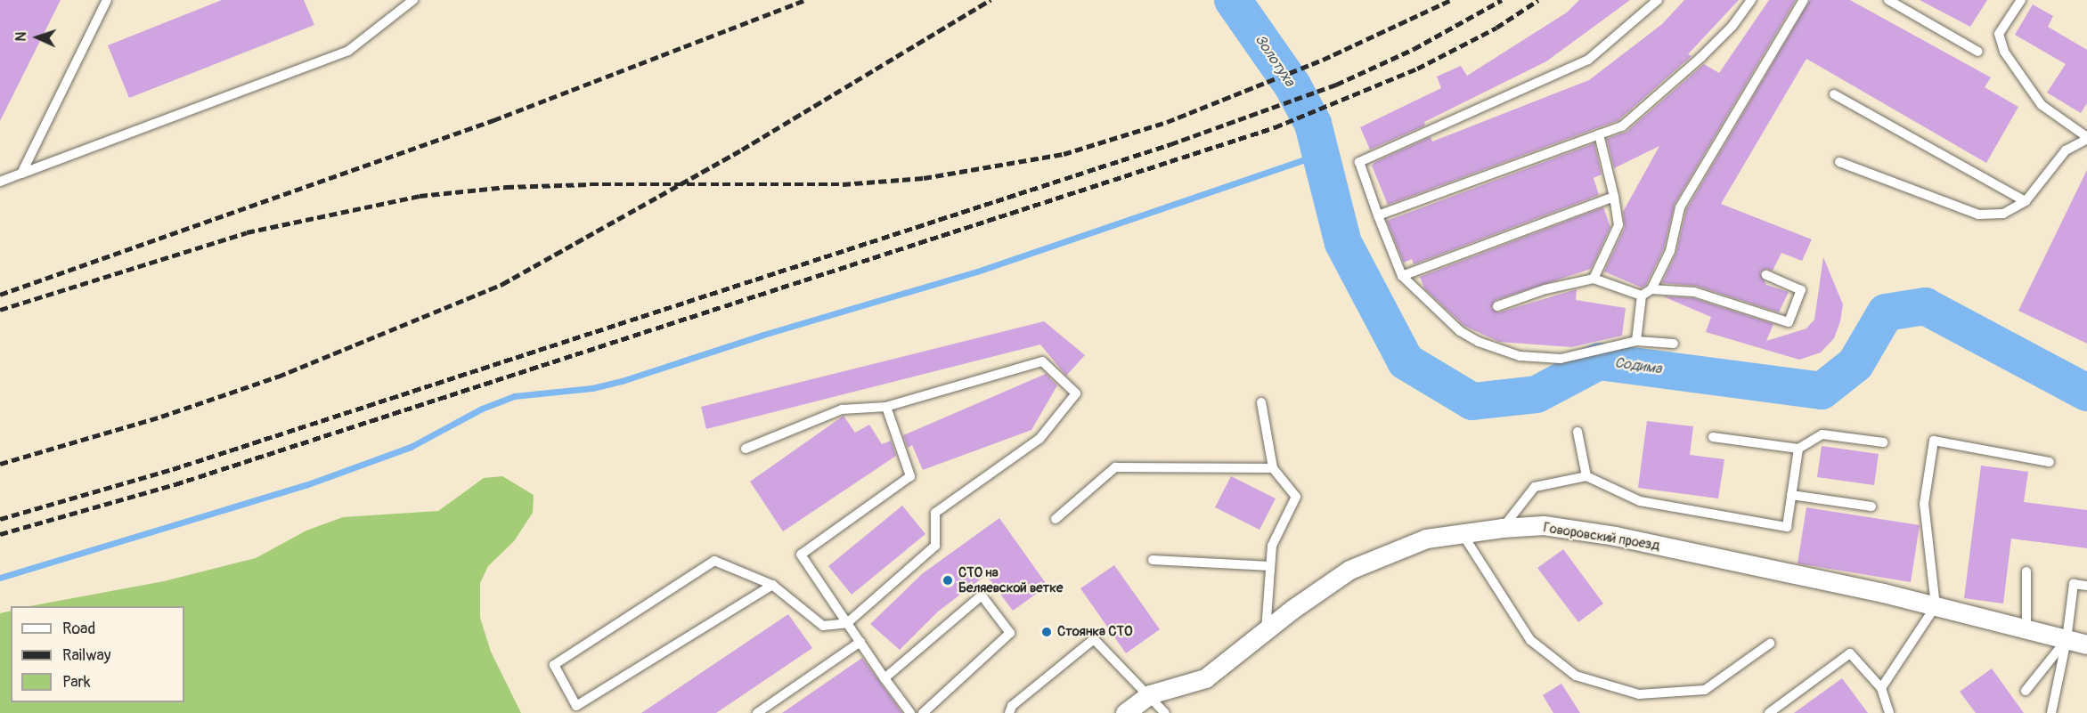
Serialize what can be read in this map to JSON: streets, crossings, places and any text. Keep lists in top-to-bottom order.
{
  "streets": {
    "street": ["Говоровский проезд"]
  },
  "water": ["Золотуха", "Содима"],
  "places": ["СТО на Беляевской ветке", "Стоянка СТО"],
  "legend": ["Road", "Railway", "Park"],
  "north": "left"
}
